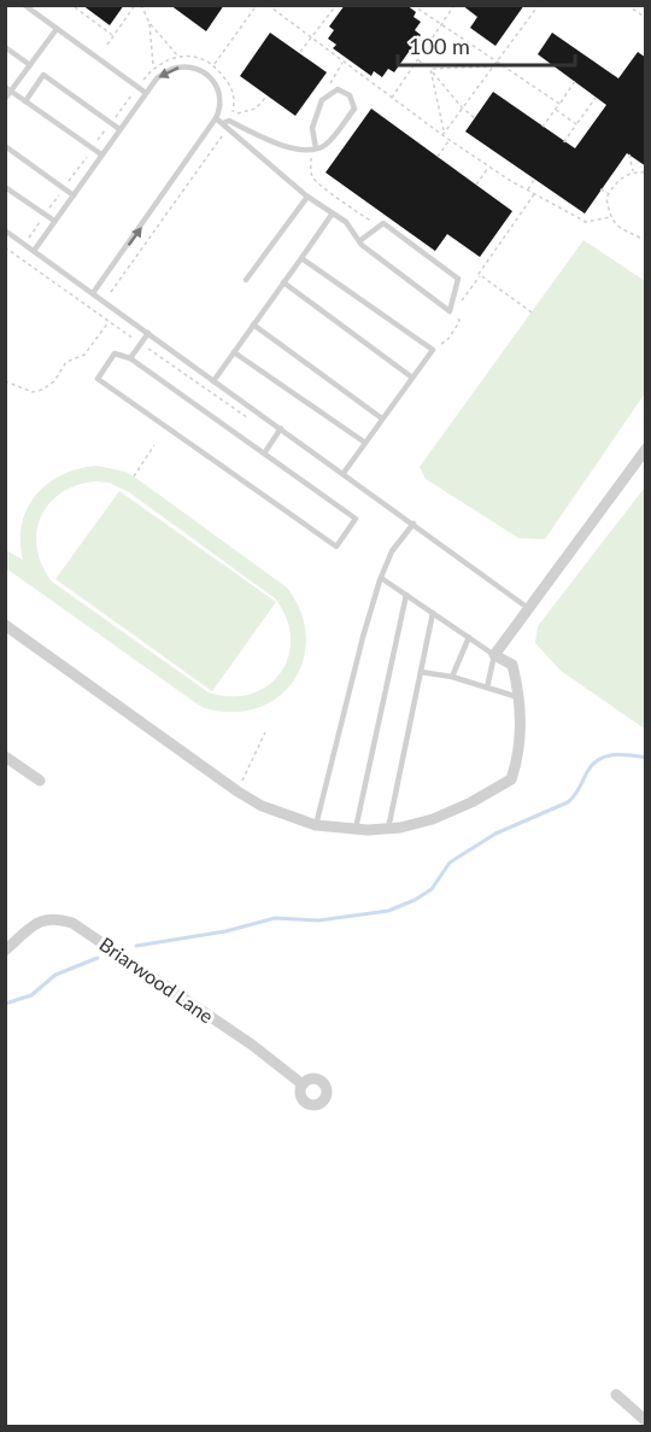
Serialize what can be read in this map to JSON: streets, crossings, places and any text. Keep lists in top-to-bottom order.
{
  "streets": {
    "street": ["Briarwood Lane"]
  },
  "scale_bar": "100 m"
}
